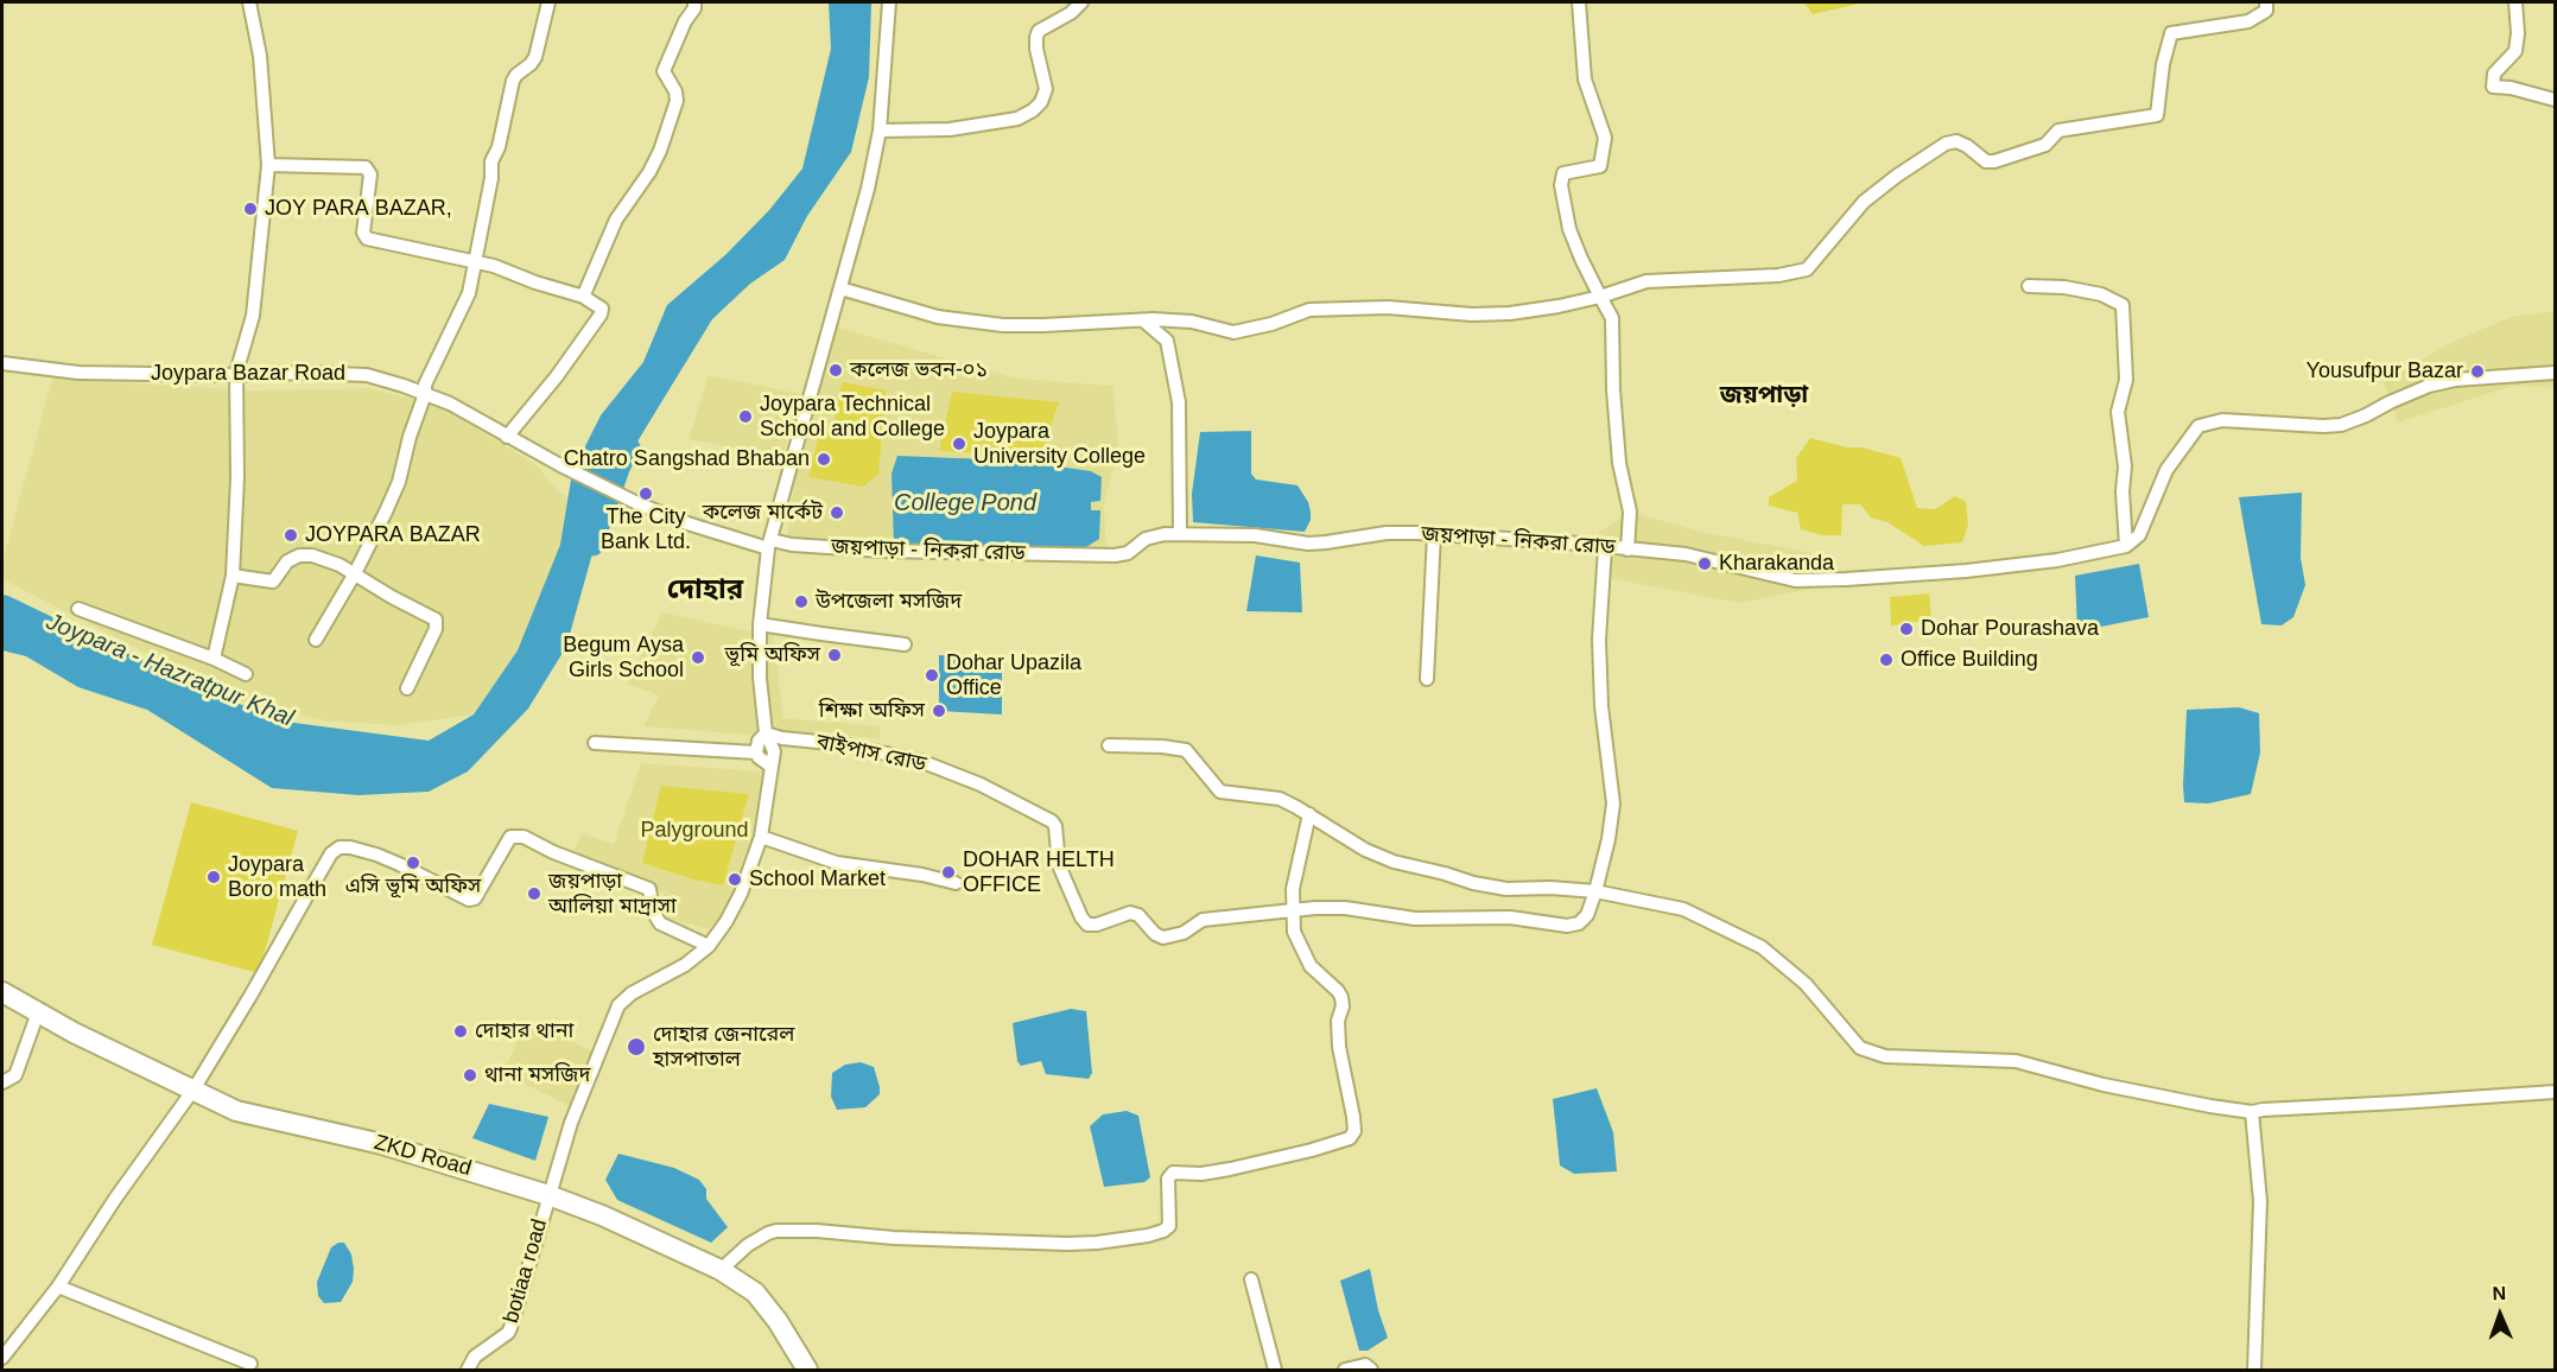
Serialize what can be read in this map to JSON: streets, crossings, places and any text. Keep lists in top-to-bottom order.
{
  "streets": {
    "main road": ["ZKD Road"],
    "street": [
      "Joypara Bazar Road",
      "জয়পাড়া - নিকরা রোড",
      "বাইপাস রোড",
      "botiaa road"
    ]
  },
  "crossings": [
    ["Joypara Bazar Road", "জয়পাড়া - নিকরা রোড"],
    ["জয়পাড়া - নিকরা রোড", "botiaa road"],
    ["বাইপাস রোড", "botiaa road"],
    ["ZKD Road", "botiaa road"]
  ],
  "districts": ["জয়পাড়া", "দোহার"],
  "water": ["College Pond", "Joypara - Hazratpur Khal"],
  "parks": ["Palyground"],
  "places": [
    "JOY PARA BAZAR,",
    "কলেজ ভবন-০১",
    "Yousufpur Bazar",
    "Joypara Technical School and College",
    "Joypara University College",
    "Chatro Sangshad Bhaban",
    "The City Bank Ltd.",
    "কলেজ মার্কেট",
    "JOYPARA BAZAR",
    "Kharakanda",
    "উপজেলা মসজিদ",
    "Dohar Pourashava",
    "ভূমি অফিস",
    "Begum Aysa Girls School",
    "Office Building",
    "Dohar Upazila Office",
    "শিক্ষা অফিস",
    "এসি ভূমি অফিস",
    "DOHAR HELTH OFFICE",
    "Joypara Boro math",
    "School Market",
    "জয়পাড়া আলিয়া মাদ্রাসা",
    "দোহার থানা",
    "দোহার জেনারেল হাসপাতাল",
    "থানা মসজিদ"
  ],
  "north": "top"
}
